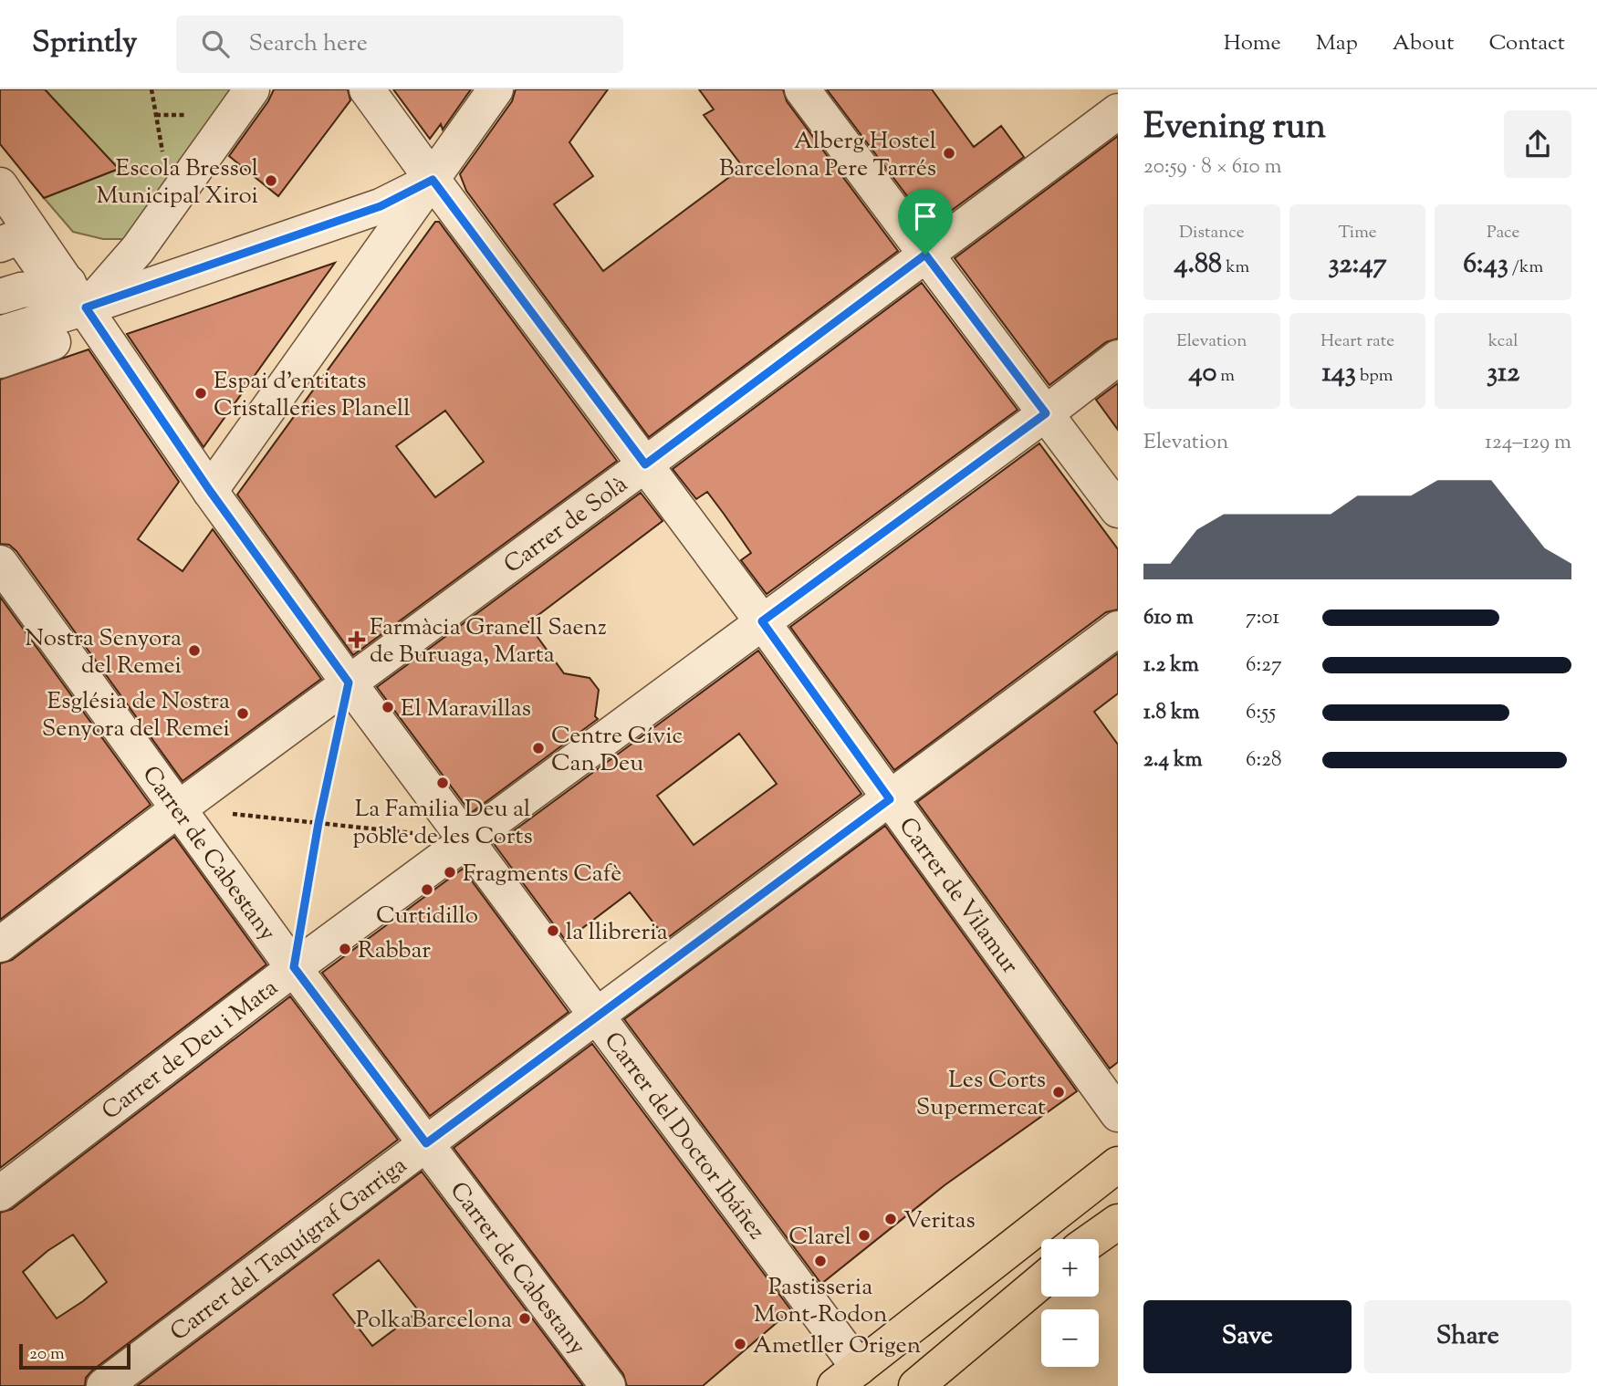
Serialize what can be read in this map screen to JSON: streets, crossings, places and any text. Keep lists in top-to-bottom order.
{
  "streets": {
    "street": [
      "Carrer de Solà",
      "Carrer de Cabestany",
      "Carrer de Vilamur",
      "Carrer de Deu i Mata",
      "Carrer del Doctor Ibáñez",
      "Carrer del Taquígraf Garriga"
    ]
  },
  "crossings": [
    ["Carrer de Solà", "Carrer de Cabestany"],
    ["Carrer de Solà", "Carrer de Vilamur"],
    ["Carrer de Solà", "Carrer del Doctor Ibáñez"],
    ["Carrer de Cabestany", "Carrer de Deu i Mata"],
    ["Carrer de Cabestany", "Carrer del Taquígraf Garriga"],
    ["Carrer de Vilamur", "Carrer de Deu i Mata"],
    ["Carrer de Vilamur", "Carrer del Taquígraf Garriga"],
    ["Carrer de Deu i Mata", "Carrer del Doctor Ibáñez"],
    ["Carrer del Doctor Ibáñez", "Carrer del Taquígraf Garriga"]
  ],
  "places": {
    "other": [
      "Alberg Hostel Barcelona Pere Tarrés",
      "Escola Bressol Municipal Xiroi",
      "Espai d'entitats Cristalleries Planell",
      "Nostra Senyora del Remei",
      "El Maravillas",
      "Església de Nostra Senyora del Remei",
      "Centre Cívic Can Deu",
      "La Familia Deu al poble de les Corts",
      "Fragments Cafè",
      "Curtidillo",
      "la llibreria",
      "Rabbar",
      "Les Corts Supermercat",
      "Veritas",
      "Clarel",
      "Pastisseria Mont-Rodon",
      "PolkaBarcelona",
      "Ametller Origen"
    ],
    "health": ["Farmàcia Granell Saenz de Buruaga, Marta"]
  },
  "scale_bar": "20 m",
  "page": {
    "header": "Sprintly",
    "search": "Search here",
    "nav": [
      "Home",
      "Map",
      "About",
      "Contact"
    ],
    "heading": ["Evening run", "20:59 · 8 × 610 m"],
    "stats": [
      ["Distance", "4.88 km"],
      ["Time", "32:47"],
      ["Pace", "6:43 /km"],
      ["Elevation", "40 m"],
      ["Heart rate", "143 bpm"],
      ["kcal", "312"]
    ],
    "chart": ["Elevation", "124–129 m"],
    "list": [
      {
        "name": "610 m",
        "note": "7:01"
      },
      {
        "name": "1.2 km",
        "note": "6:27"
      },
      {
        "name": "1.8 km",
        "note": "6:55"
      },
      {
        "name": "2.4 km",
        "note": "6:28"
      }
    ],
    "map_buttons": ["+", "−"],
    "buttons": ["Save", "Share"],
    "scale": "20 m"
  }
}
